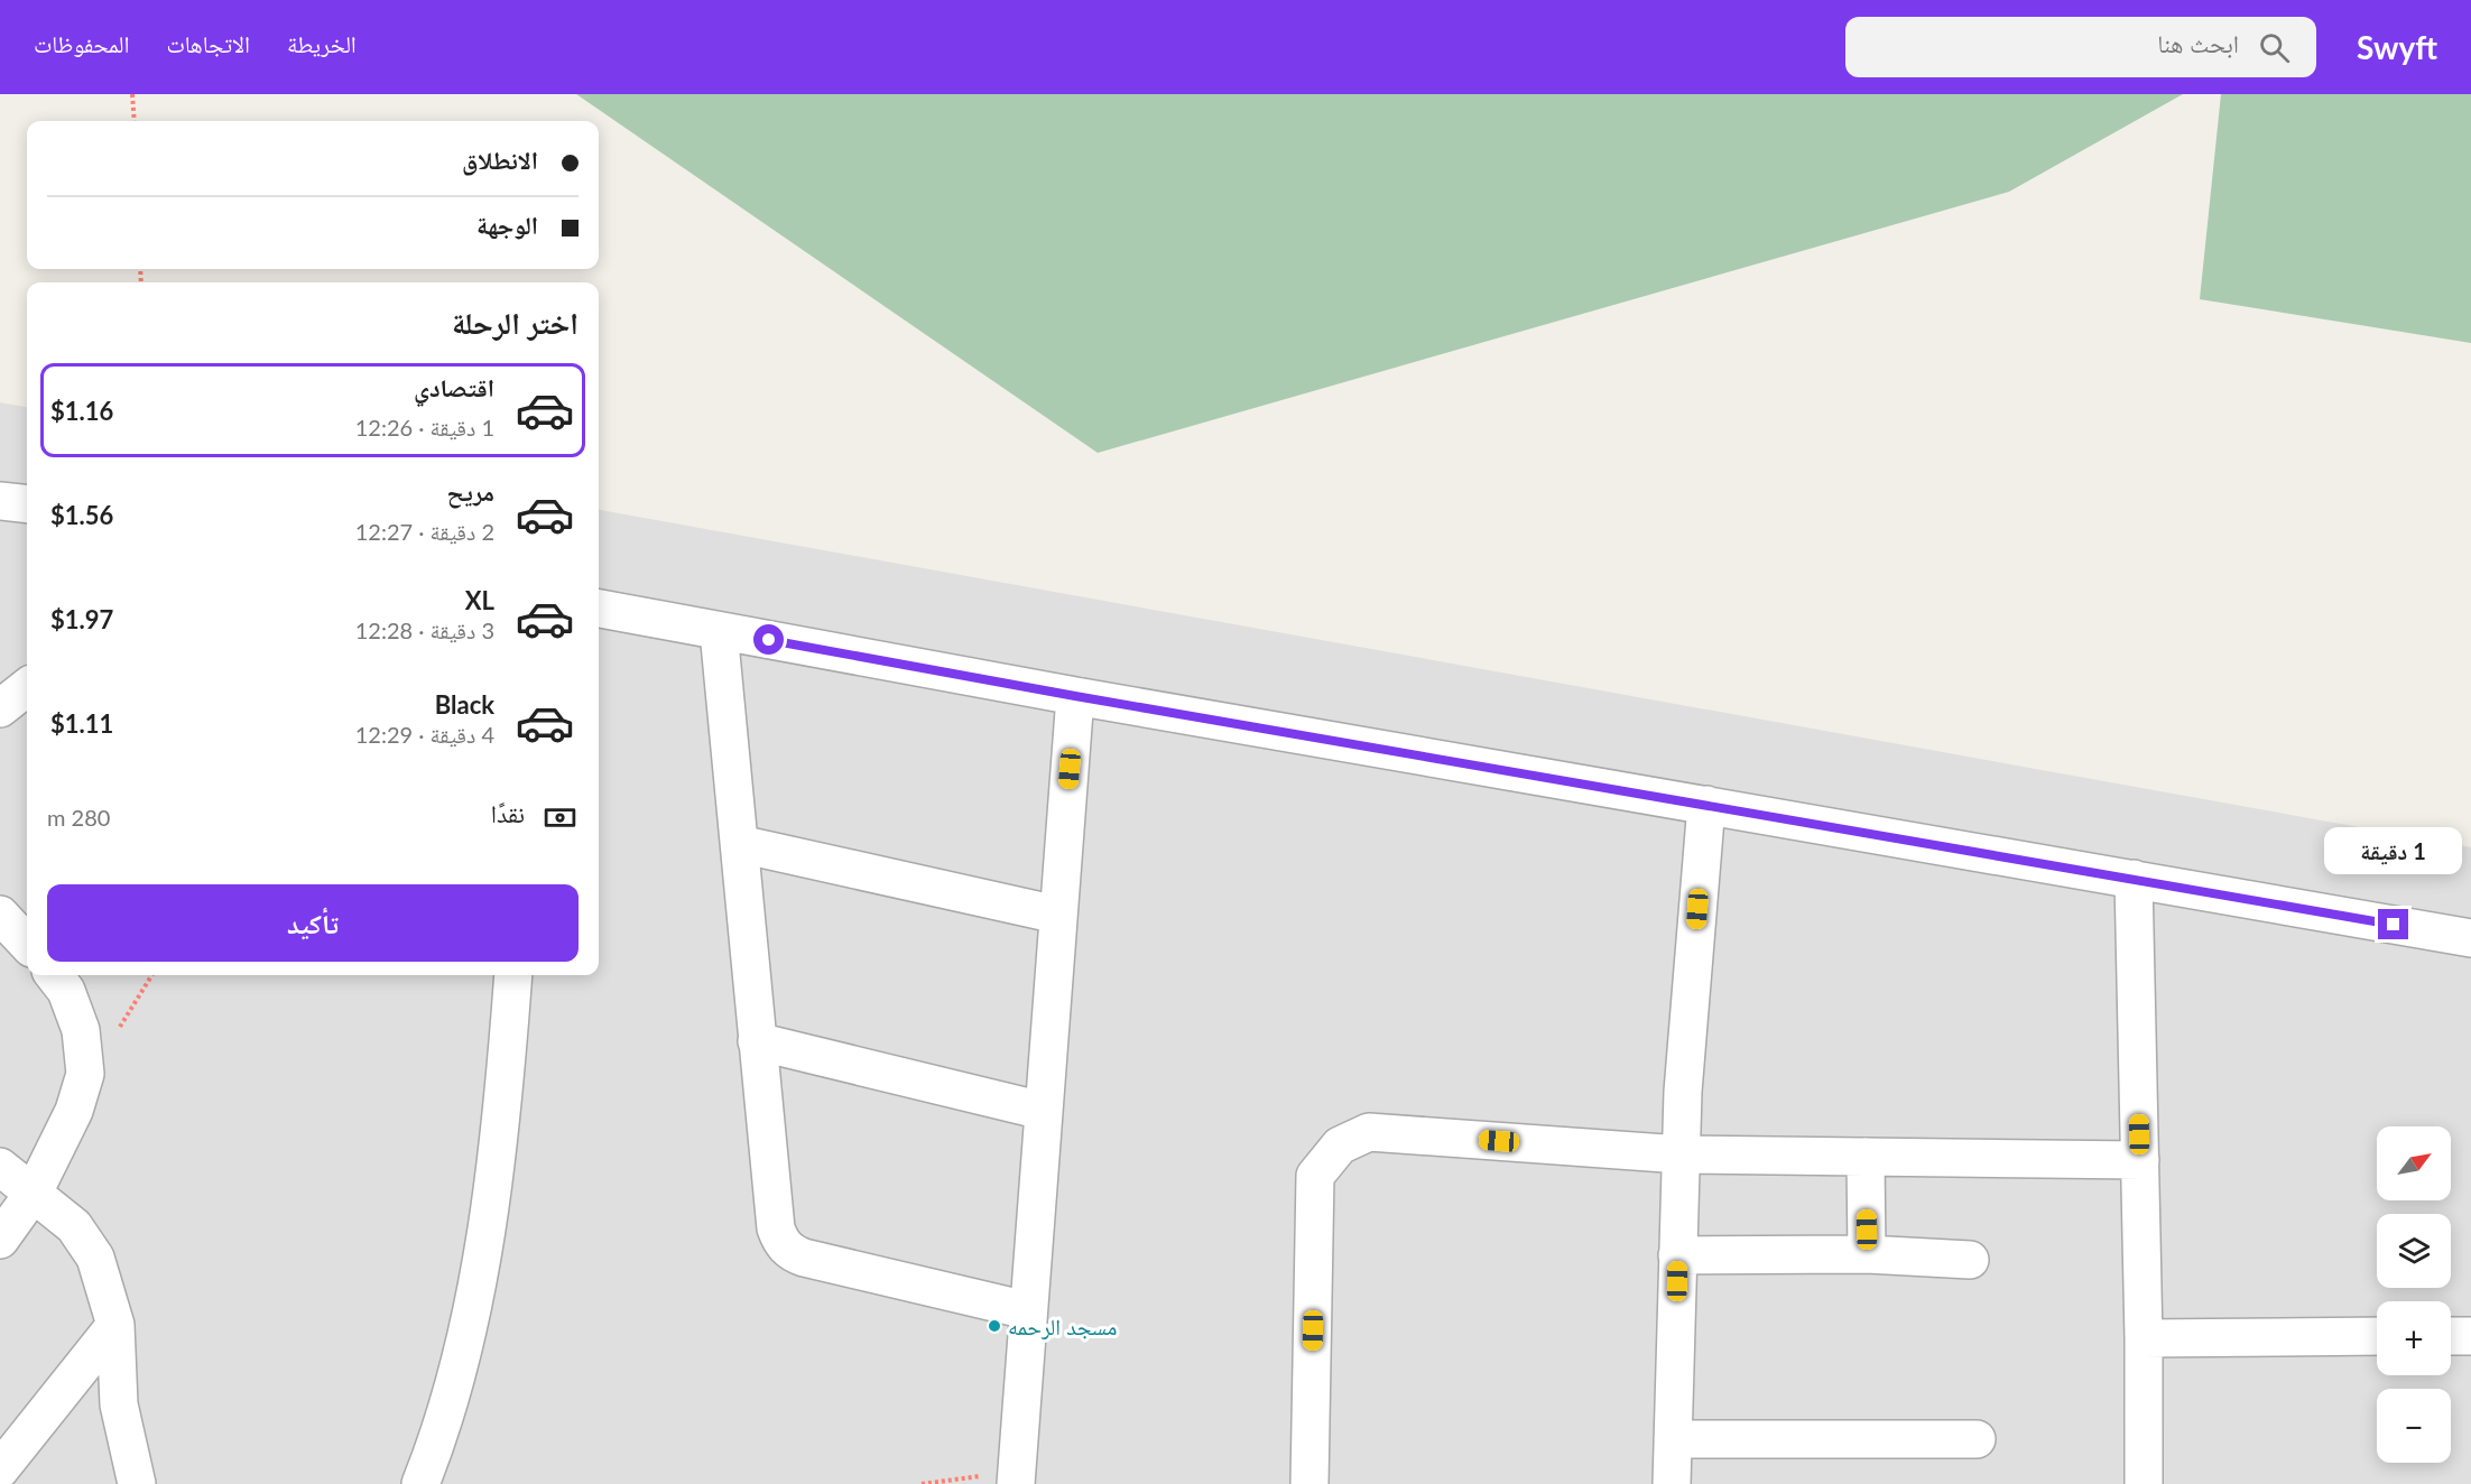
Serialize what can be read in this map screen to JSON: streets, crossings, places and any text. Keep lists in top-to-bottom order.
{
  "places": ["مسجد الرحمه"],
  "north": "top right",
  "page": {
    "header": "Swyft",
    "search": "ابحث هنا",
    "nav": ["الخريطة", "الاتجاهات", "المحفوظات"],
    "banner": ["الانطلاق", "الوجهة"],
    "heading": "اختر الرحلة",
    "list": [
      {
        "name": "اقتصادي",
        "note": "1 دقيقة · 12:26",
        "value": "$1.16"
      },
      {
        "name": "مريح",
        "note": "2 دقيقة · 12:27",
        "value": "$1.56"
      },
      {
        "name": "XL",
        "note": "3 دقيقة · 12:28",
        "value": "$1.97"
      },
      {
        "name": "Black",
        "note": "4 دقيقة · 12:29",
        "value": "$1.11"
      }
    ],
    "pay": ["نقدًا", "280 m"],
    "bubble": "1 دقيقة",
    "buttons": "تأكيد",
    "map_buttons": ["+", "−"]
  }
}
